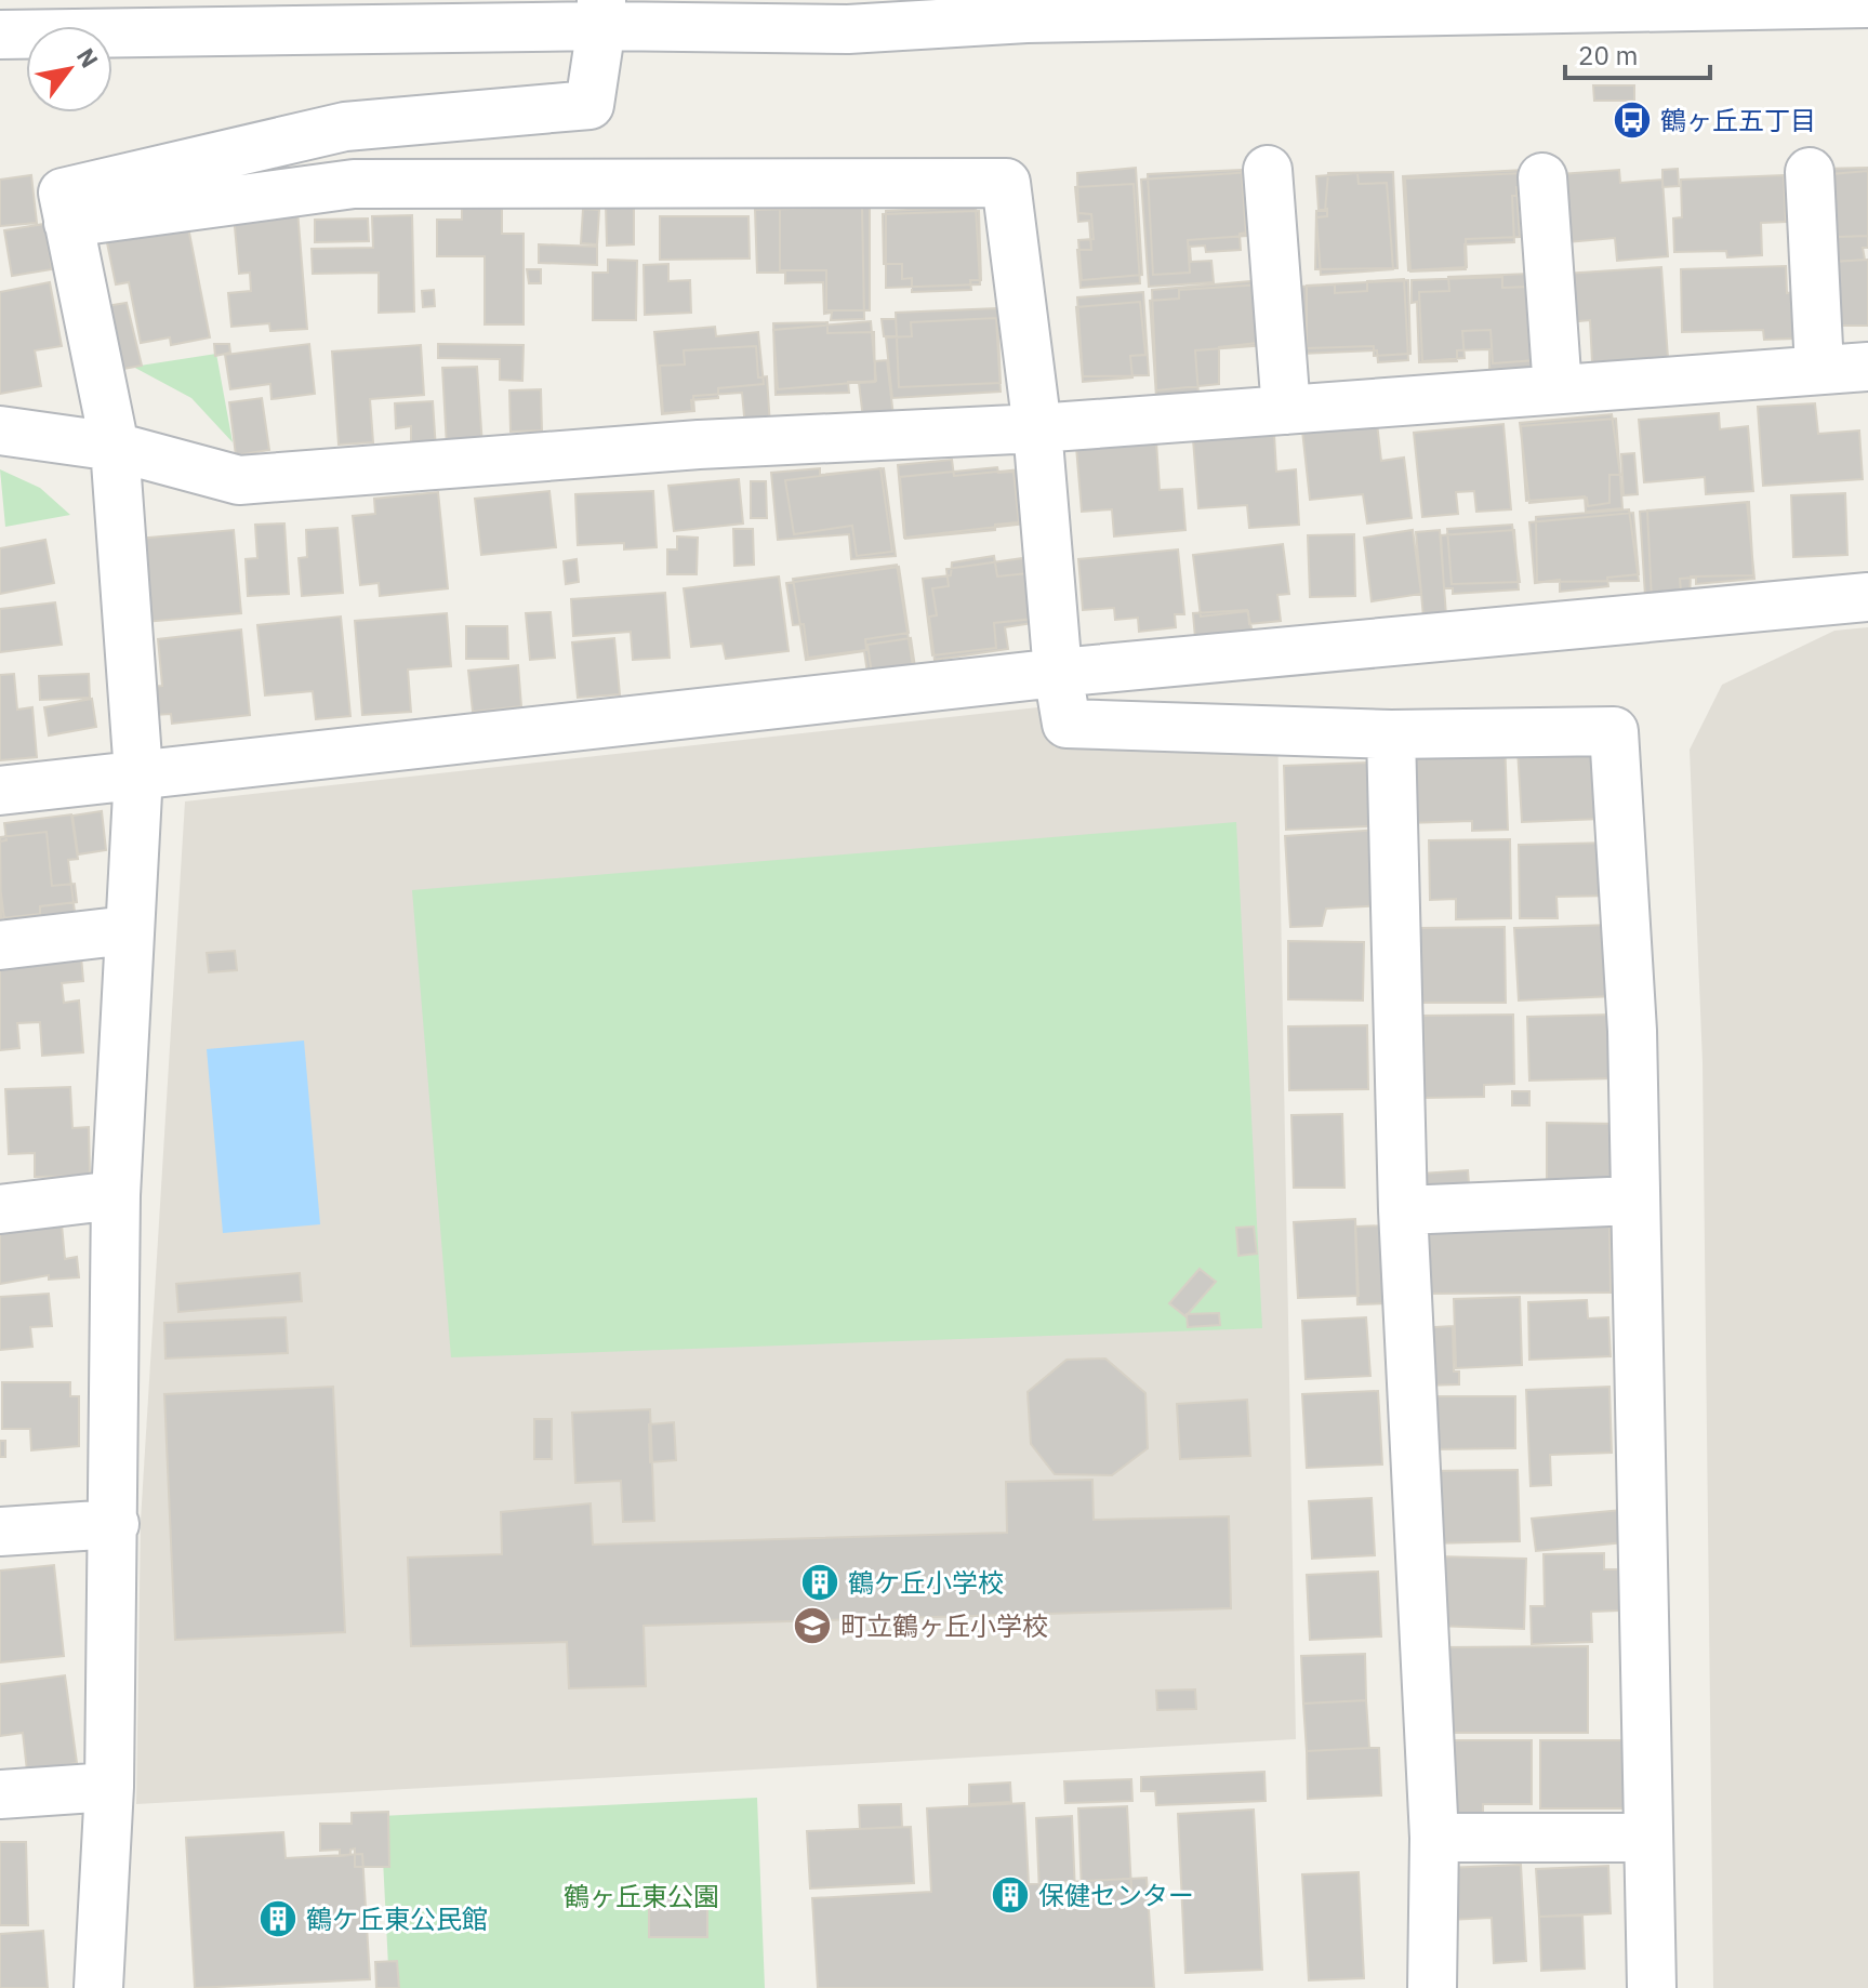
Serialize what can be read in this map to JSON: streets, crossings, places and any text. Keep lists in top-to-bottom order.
{
  "parks": ["鶴ヶ丘東公園"],
  "places": {
    "bus stop": ["鶴ヶ丘五丁目"],
    "building": ["鶴ケ丘小学校", "保健センター", "鶴ケ丘東公民館"],
    "school or university": ["町立鶴ヶ丘小学校"]
  },
  "scale_bar": "20 m",
  "north": "top right"
}
